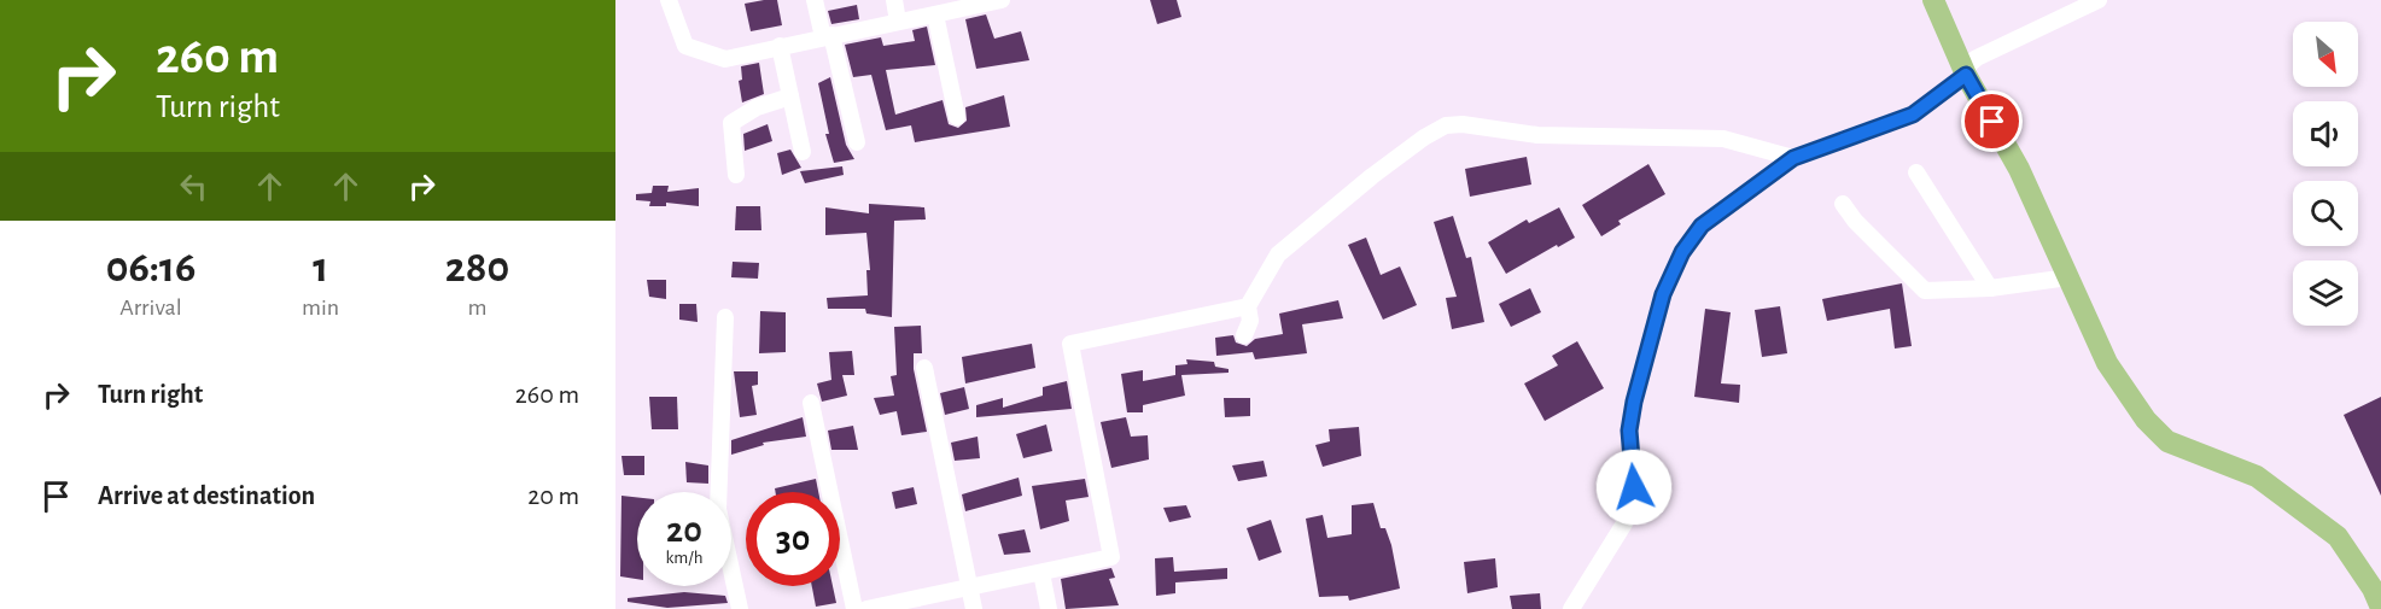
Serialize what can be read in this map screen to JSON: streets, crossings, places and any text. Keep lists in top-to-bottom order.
{
  "north": "bottom right",
  "page": {
    "turn": ["260 m", "Turn right"],
    "eta": [
      "06:16",
      "Arrival",
      "1",
      "min",
      "280",
      "m"
    ],
    "list": [
      {
        "name": "Turn right",
        "value": "260 m"
      },
      {
        "name": "Arrive at destination",
        "value": "20 m"
      }
    ],
    "speed": "20 km/h",
    "limit": "30"
  }
}
